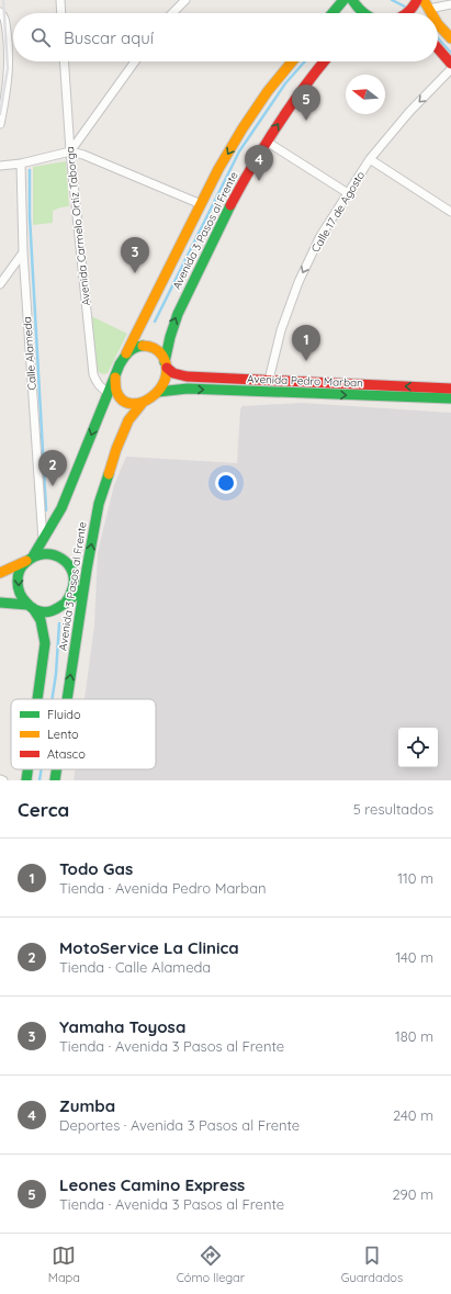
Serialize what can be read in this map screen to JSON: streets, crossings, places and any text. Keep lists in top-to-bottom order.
{
  "streets": {
    "main road": ["Avenida 3 Pasos al Frente", "Avenida Pedro Marban"],
    "street": ["Calle 17 de Agosto", "Avenida Carmelo Ortiz Taborga", "Calle Alameda"]
  },
  "crossings": [
    ["Calle 17 de Agosto", "Avenida Pedro Marban"],
    ["Avenida 3 Pasos al Frente", "Avenida Pedro Marban"]
  ],
  "one_way": ["Calle 17 de Agosto"],
  "legend": ["Fluido", "Lento", "Atasco"],
  "north": "left",
  "page": {
    "search": "Buscar aquí",
    "pins": [
      "5",
      "4",
      "3",
      "1",
      "2"
    ],
    "heading": ["Cerca", "5 resultados"],
    "list": [
      {
        "mark": "1",
        "name": "Todo Gas",
        "note": "Tienda · Avenida Pedro Marban",
        "value": "110 m"
      },
      {
        "mark": "2",
        "name": "MotoService La Clinica",
        "note": "Tienda · Calle Alameda",
        "value": "140 m"
      },
      {
        "mark": "3",
        "name": "Yamaha Toyosa",
        "note": "Tienda · Avenida 3 Pasos al Frente",
        "value": "180 m"
      },
      {
        "mark": "4",
        "name": "Zumba",
        "note": "Deportes · Avenida 3 Pasos al Frente",
        "value": "240 m"
      },
      {
        "mark": "5",
        "name": "Leones Camino Express",
        "note": "Tienda · Avenida 3 Pasos al Frente",
        "value": "290 m"
      }
    ],
    "nav": ["Mapa", "Cómo llegar", "Guardados"]
  }
}
